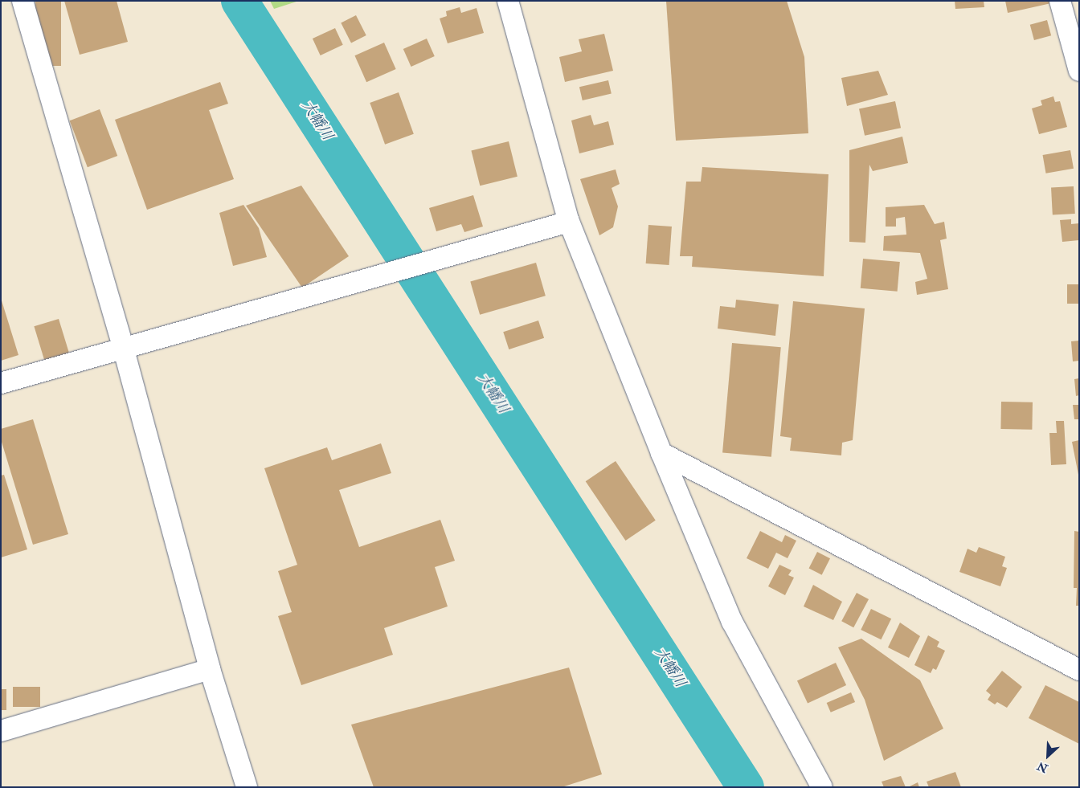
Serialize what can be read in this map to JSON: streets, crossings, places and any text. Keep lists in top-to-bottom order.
{
  "water": ["大幡川"],
  "north": "bottom left"
}
